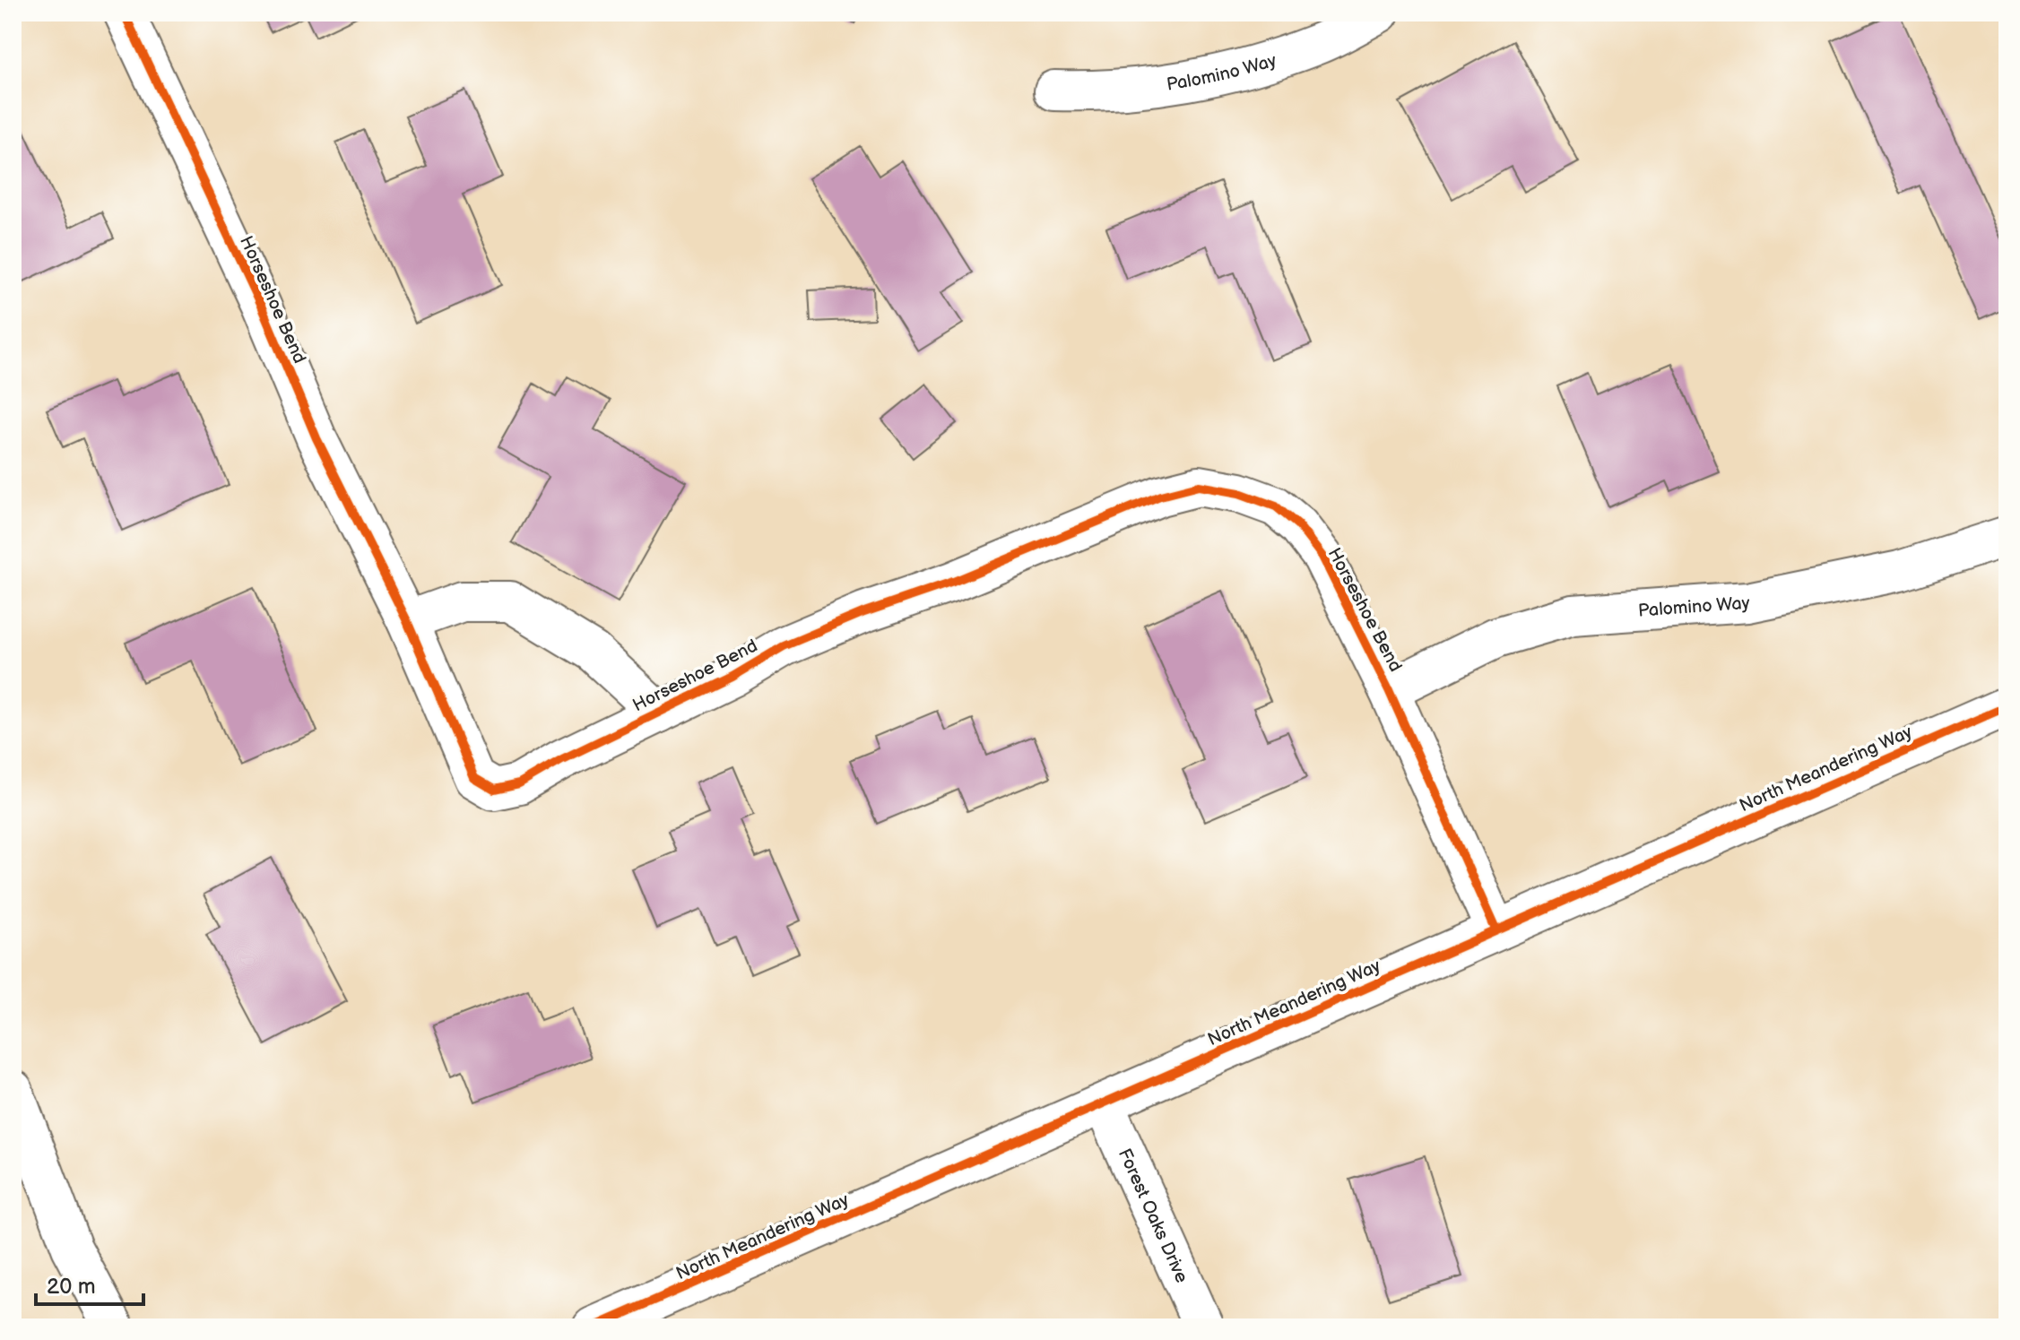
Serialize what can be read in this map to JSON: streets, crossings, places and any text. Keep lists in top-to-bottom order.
{
  "streets": {
    "street": [
      "Palomino Way",
      "Horseshoe Bend",
      "North Meandering Way",
      "Forest Oaks Drive"
    ]
  },
  "crossings": [
    ["Palomino Way", "Horseshoe Bend"],
    ["Horseshoe Bend", "North Meandering Way"],
    ["North Meandering Way", "Forest Oaks Drive"]
  ],
  "scale_bar": "20 m"
}
